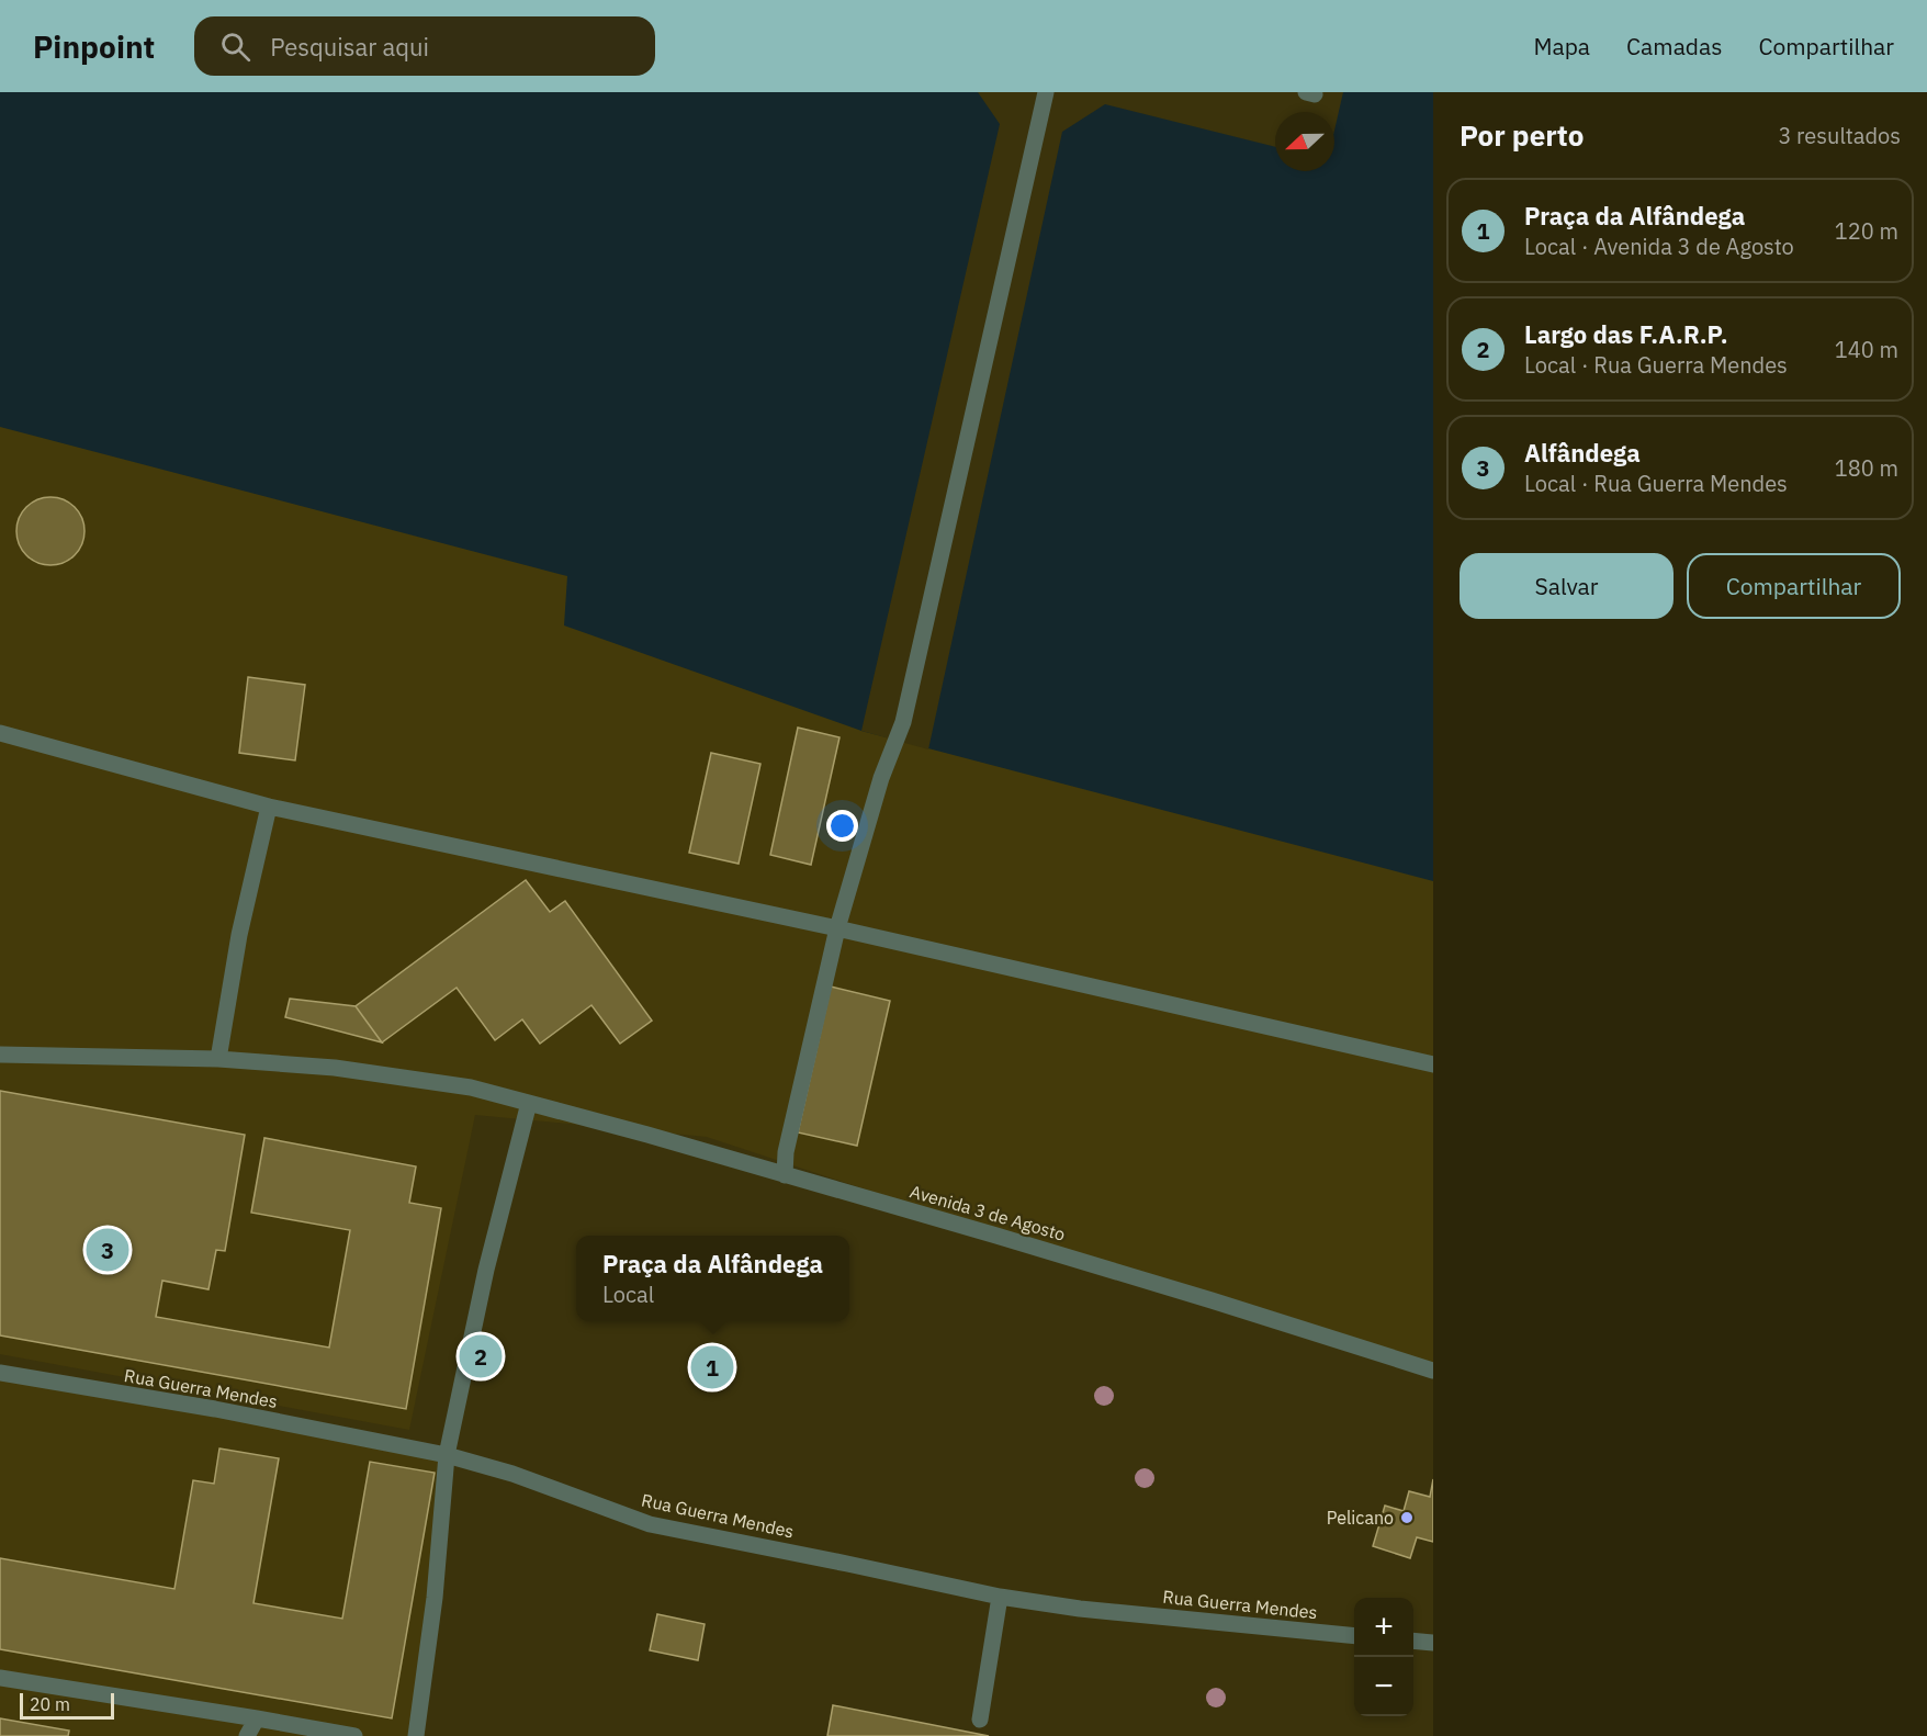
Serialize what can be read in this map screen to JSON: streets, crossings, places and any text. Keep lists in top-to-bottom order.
{
  "streets": {
    "street": ["Avenida 3 de Agosto", "Rua Guerra Mendes"]
  },
  "places": ["Pelicano"],
  "scale_bar": "20 m",
  "north": "left",
  "page": {
    "header": "Pinpoint",
    "search": "Pesquisar aqui",
    "nav": ["Mapa", "Camadas", "Compartilhar"],
    "heading": ["Por perto", "3 resultados"],
    "list": [
      {
        "mark": "1",
        "name": "Praça da Alfândega",
        "note": "Local · Avenida 3 de Agosto",
        "value": "120 m"
      },
      {
        "mark": "2",
        "name": "Largo das F.A.R.P.",
        "note": "Local · Rua Guerra Mendes",
        "value": "140 m"
      },
      {
        "mark": "3",
        "name": "Alfândega",
        "note": "Local · Rua Guerra Mendes",
        "value": "180 m"
      }
    ],
    "buttons": ["Salvar", "Compartilhar"],
    "pins": ["3", "2", "1"],
    "popup": ["Praça da Alfândega", "Local"],
    "map_buttons": ["+", "−"],
    "scale": "20 m"
  }
}
